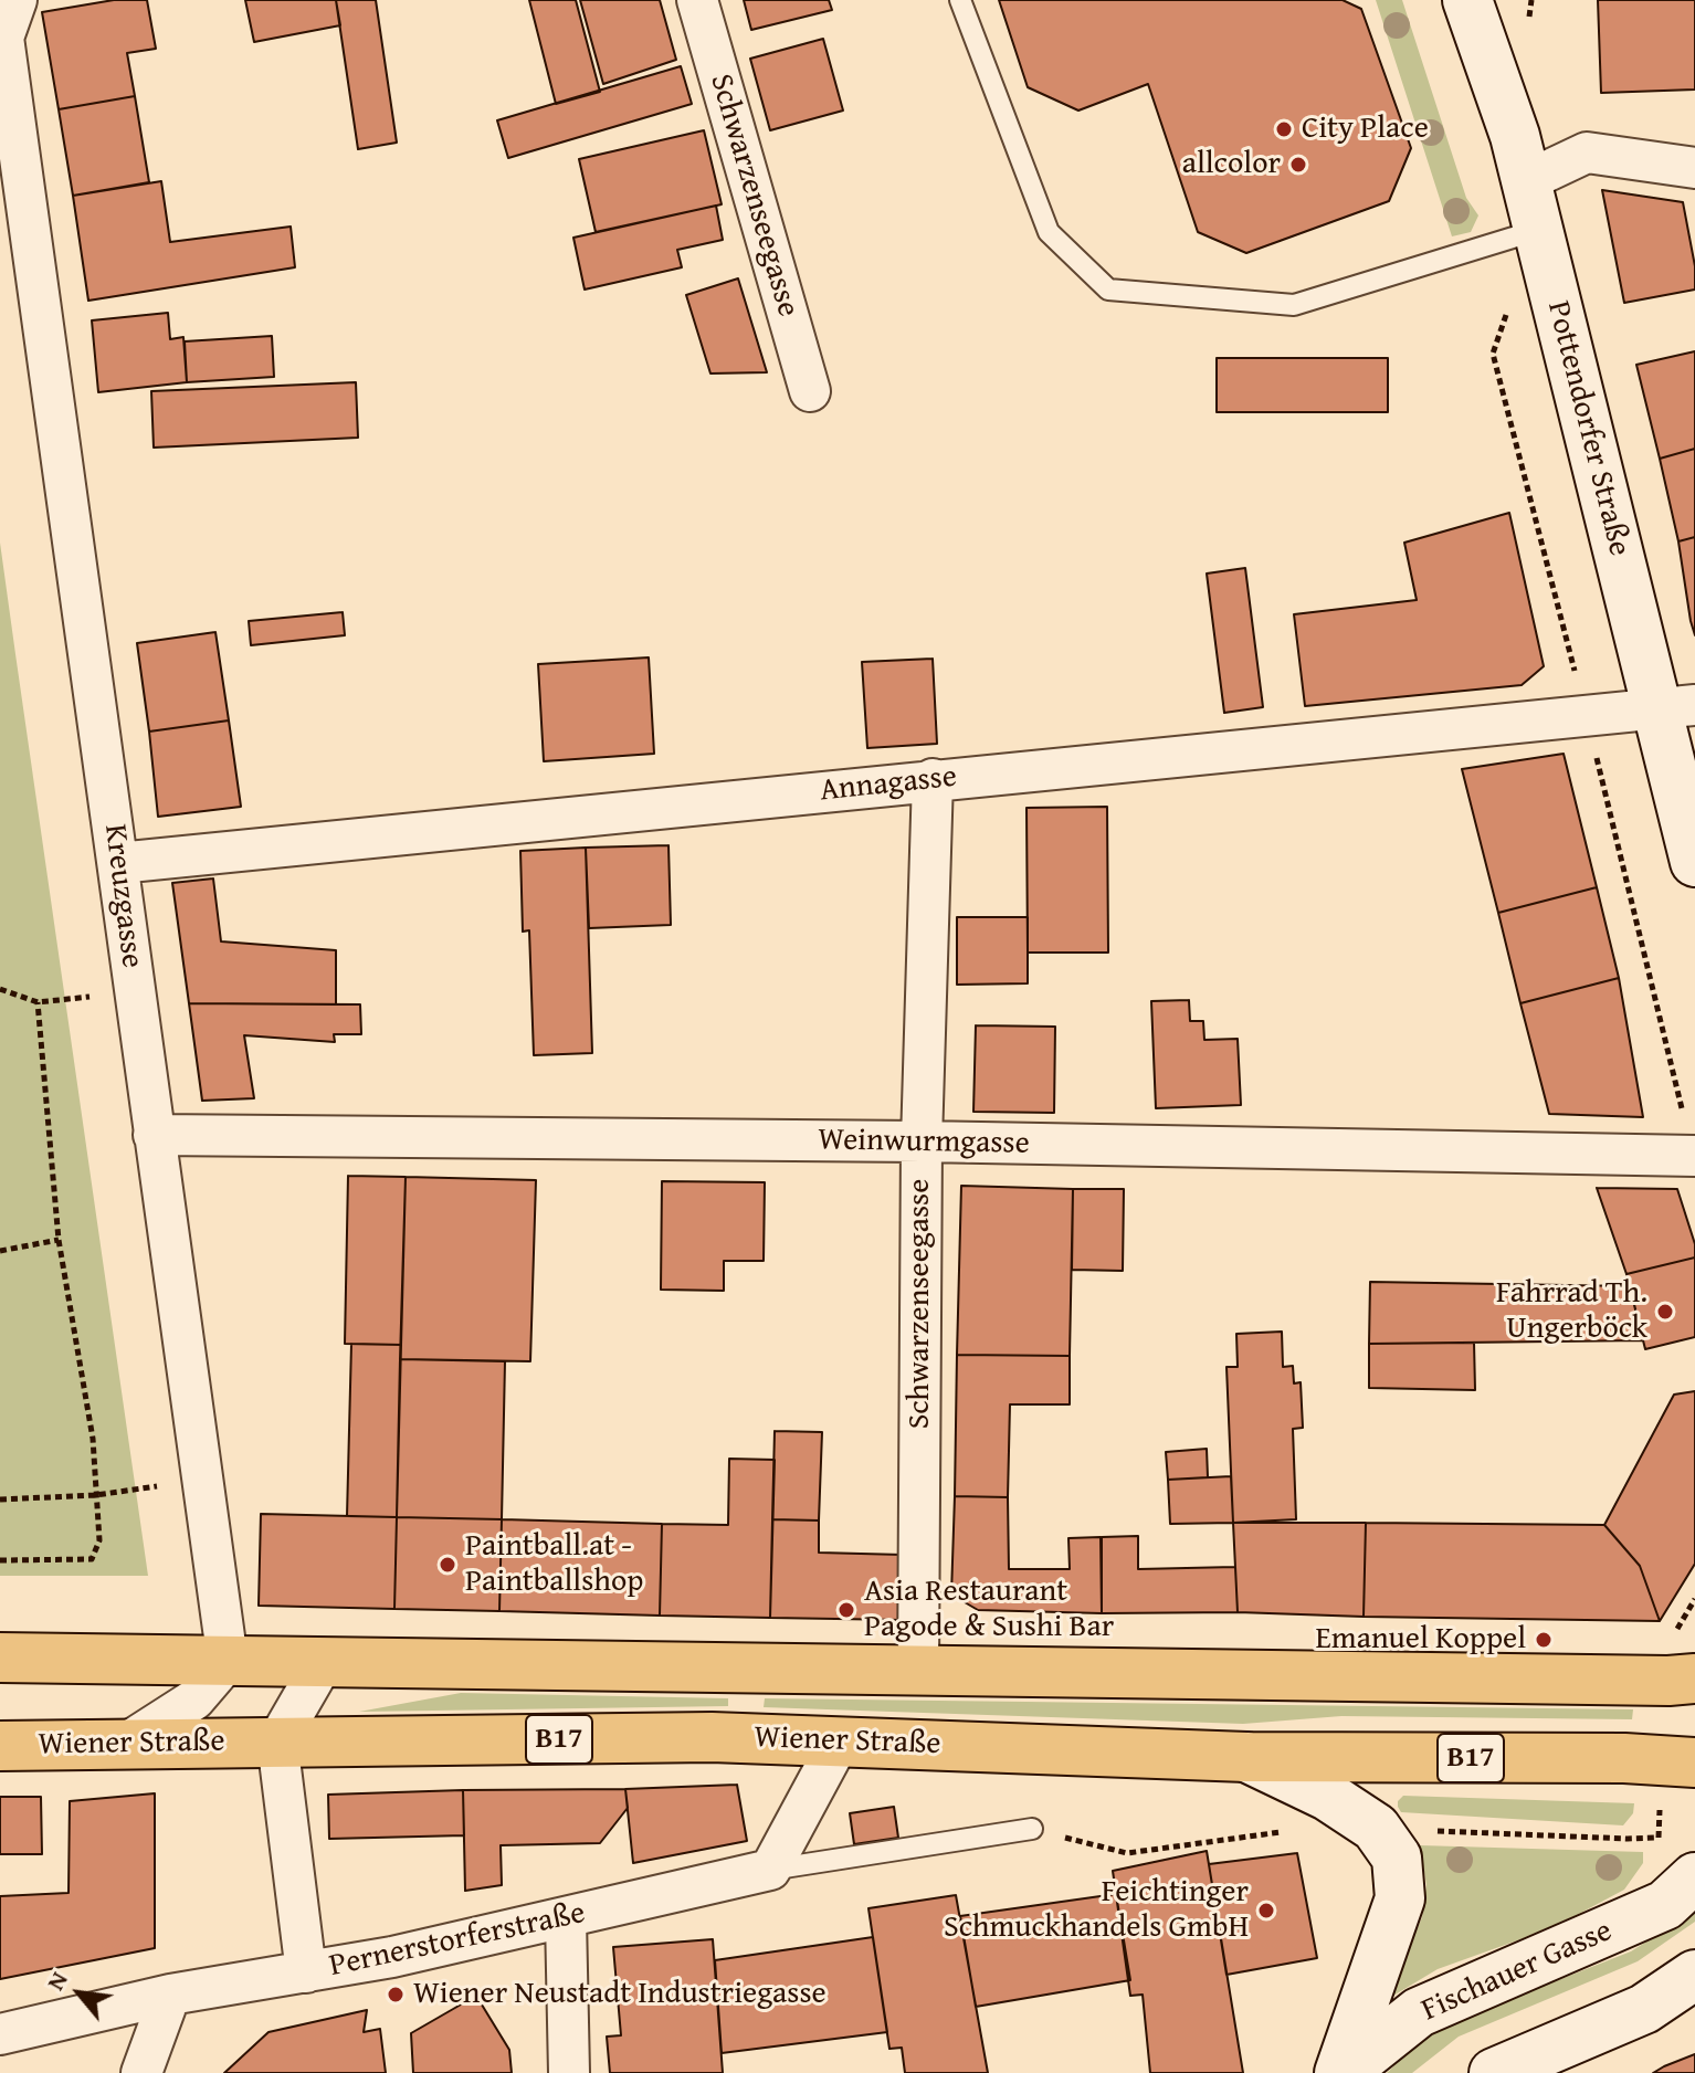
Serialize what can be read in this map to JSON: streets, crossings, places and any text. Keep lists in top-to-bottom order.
{
  "streets": {
    "main road": [
      "Pottendorfer Straße",
      "B17",
      "Wiener Straße",
      "Fischauer Gasse"
    ],
    "street": [
      "Schwarzenseegasse",
      "Annagasse",
      "Kreuzgasse",
      "Weinwurmgasse",
      "Pernerstorferstraße"
    ]
  },
  "crossings": [
    ["Schwarzenseegasse", "Annagasse"],
    ["Schwarzenseegasse", "Weinwurmgasse"],
    ["Pottendorfer Straße", "Annagasse"],
    ["Annagasse", "Kreuzgasse"],
    ["Kreuzgasse", "Weinwurmgasse"],
    ["Wiener Straße", "Fischauer Gasse"]
  ],
  "places": [
    "City Place",
    "allcolor",
    "Fahrrad Th. Ungerböck",
    "Paintball.at - Paintballshop",
    "Asia Restaurant Pagode & Sushi Bar",
    "Emanuel Koppel",
    "Feichtinger Schmuckhandels GmbH",
    "Wiener Neustadt Industriegasse"
  ],
  "north": "top left"
}
